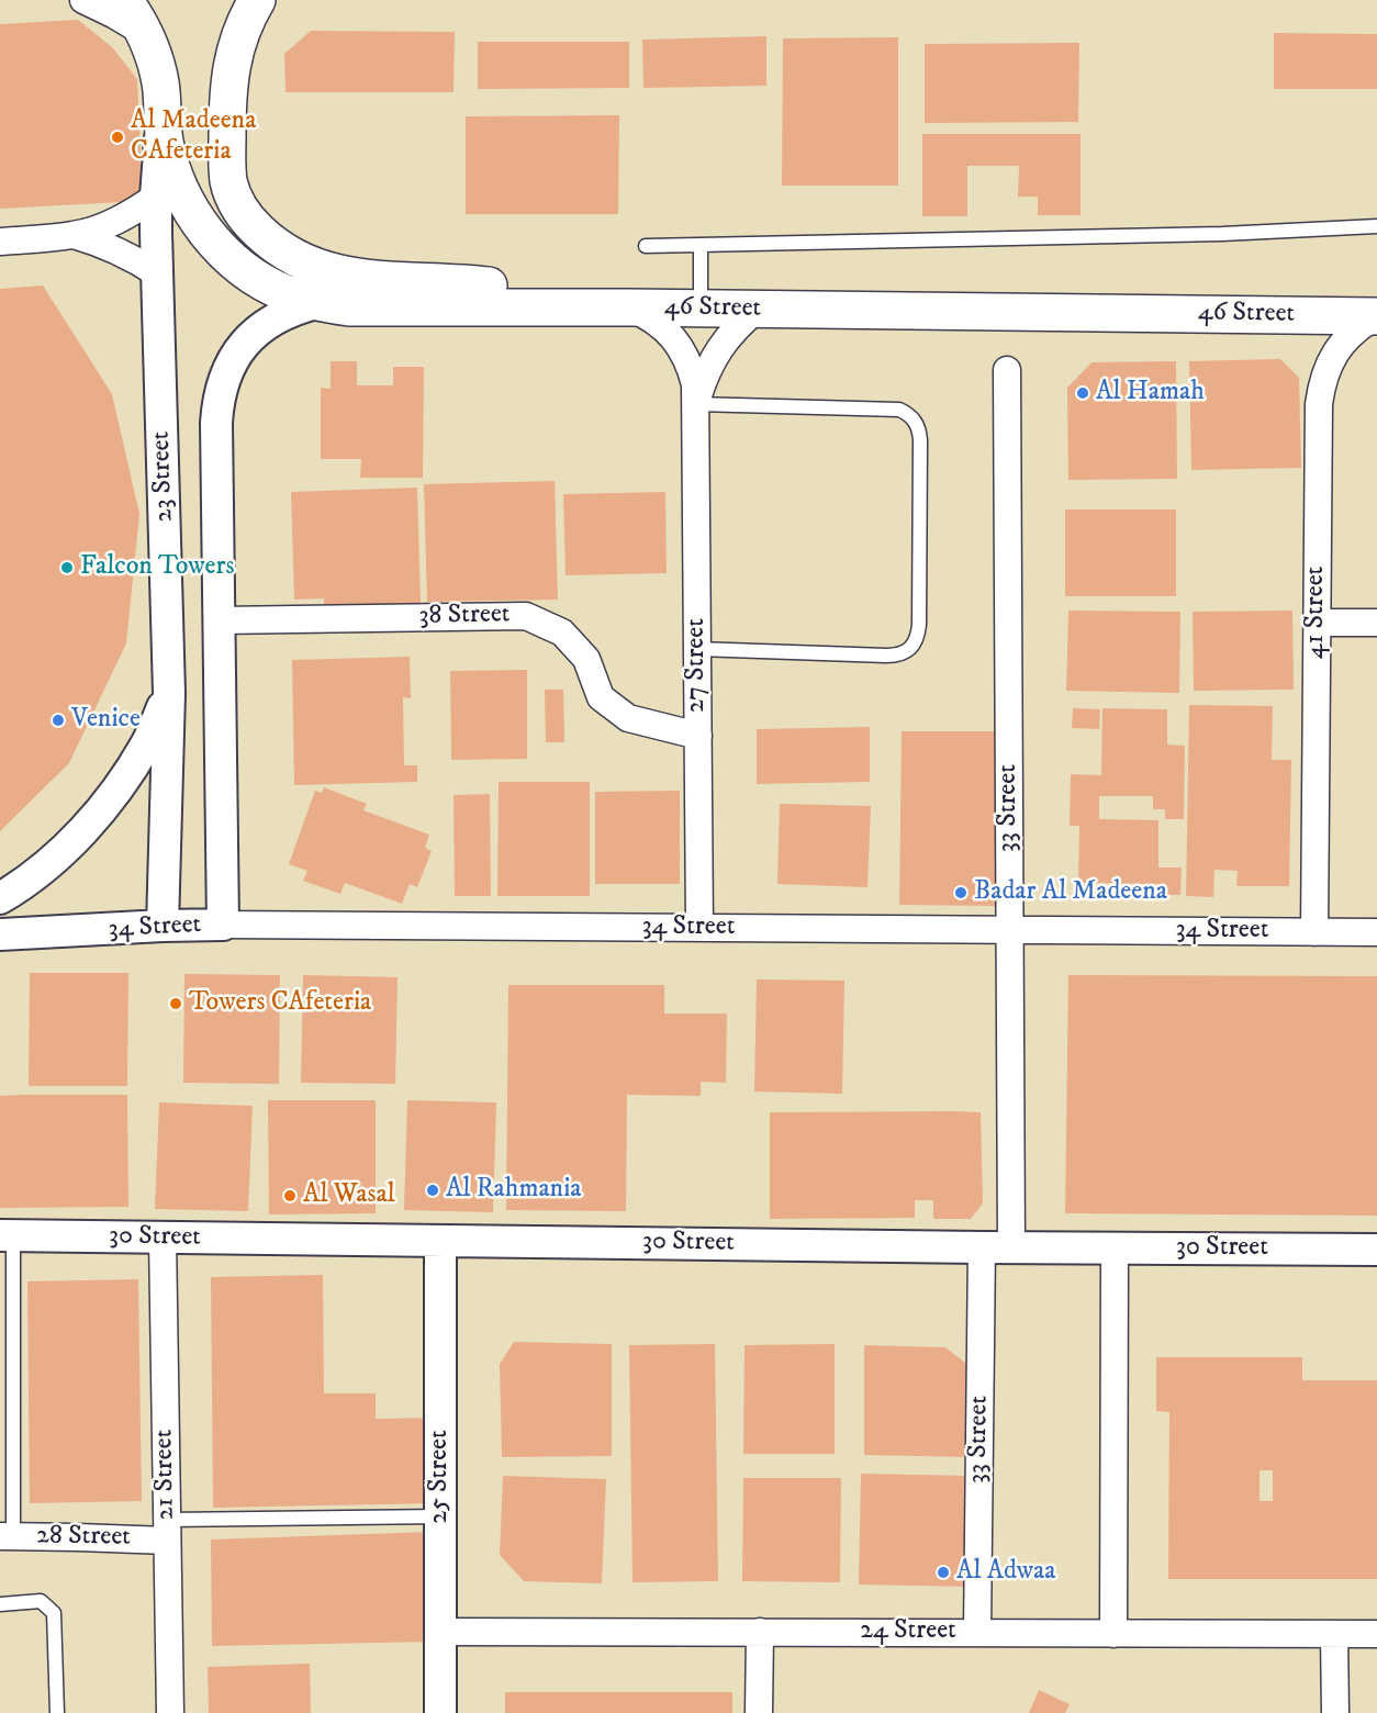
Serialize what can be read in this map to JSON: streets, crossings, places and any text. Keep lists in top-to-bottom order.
{
  "streets": {
    "main road": ["46 Street"],
    "street": [
      "23 Street",
      "41 Street",
      "38 Street",
      "27 Street",
      "33 Street",
      "34 Street",
      "30 Street",
      "21 Street",
      "25 Street",
      "28 Street",
      "24 Street"
    ]
  },
  "crossings": [
    ["46 Street", "23 Street"],
    ["46 Street", "41 Street"],
    ["46 Street", "27 Street"],
    ["23 Street", "38 Street"],
    ["23 Street", "34 Street"],
    ["41 Street", "34 Street"],
    ["38 Street", "27 Street"],
    ["27 Street", "34 Street"],
    ["33 Street", "34 Street"],
    ["33 Street", "30 Street"],
    ["33 Street", "24 Street"],
    ["30 Street", "21 Street"],
    ["30 Street", "25 Street"],
    ["21 Street", "28 Street"],
    ["25 Street", "24 Street"]
  ],
  "places": [
    "Al Madeena CAfeteria",
    "Al Hamah",
    "Falcon Towers",
    "Venice",
    "Badar Al Madeena",
    "Towers CAfeteria",
    "Al Rahmania",
    "Al Wasal",
    "Al Adwaa"
  ]
}
